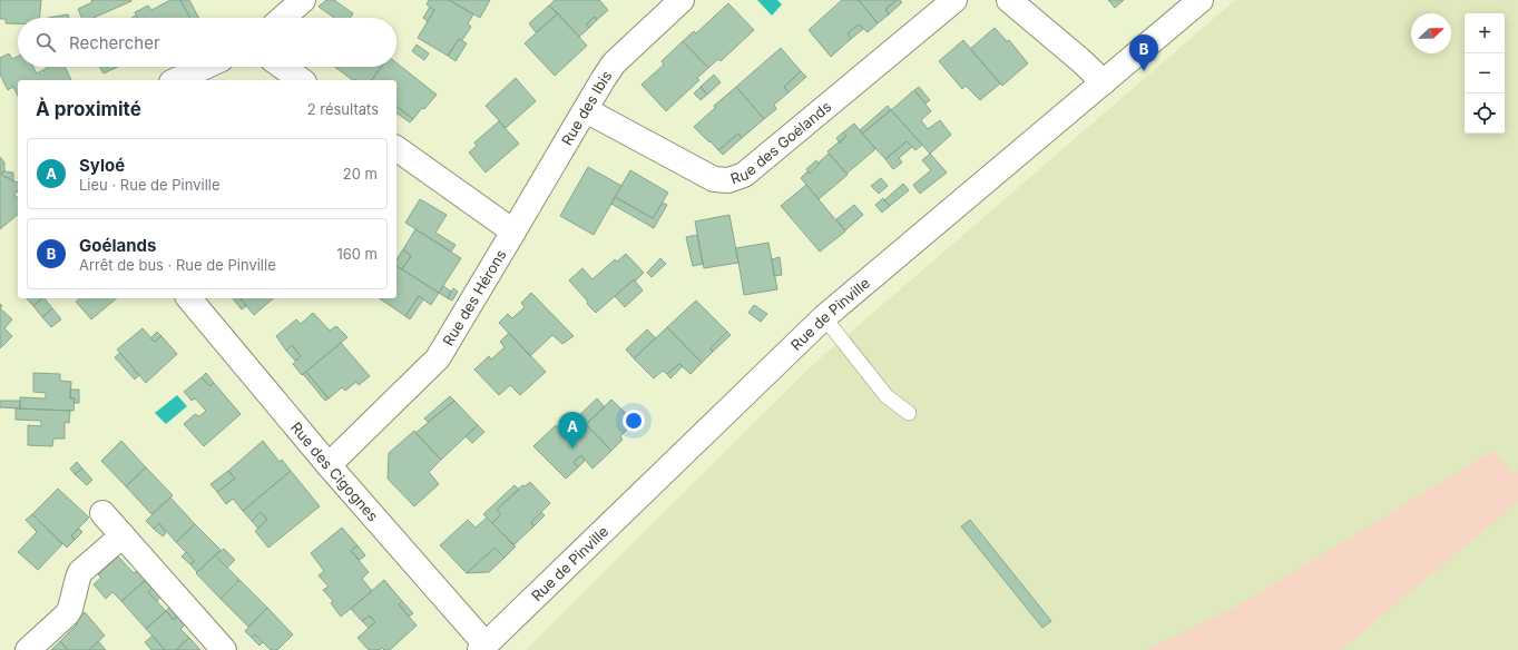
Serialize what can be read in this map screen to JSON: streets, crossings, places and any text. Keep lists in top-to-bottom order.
{
  "streets": {
    "street": [
      "Rue des Ibis",
      "Rue des Goélands",
      "Rue des Hérons",
      "Rue de Pinville",
      "Rue des Cigognes"
    ]
  },
  "crossings": [
    ["Rue des Ibis", "Rue des Goélands"],
    ["Rue des Ibis", "Rue des Hérons"],
    ["Rue des Hérons", "Rue des Cigognes"],
    ["Rue de Pinville", "Rue des Cigognes"]
  ],
  "north": "right",
  "page": {
    "map_buttons": ["+", "−"],
    "search": "Rechercher",
    "pins": ["B", "A"],
    "heading": ["À proximité", "2 résultats"],
    "list": [
      {
        "mark": "A",
        "name": "Syloé",
        "note": "Lieu · Rue de Pinville",
        "value": "20 m"
      },
      {
        "mark": "B",
        "name": "Goélands",
        "note": "Arrêt de bus · Rue de Pinville",
        "value": "160 m"
      }
    ]
  }
}
